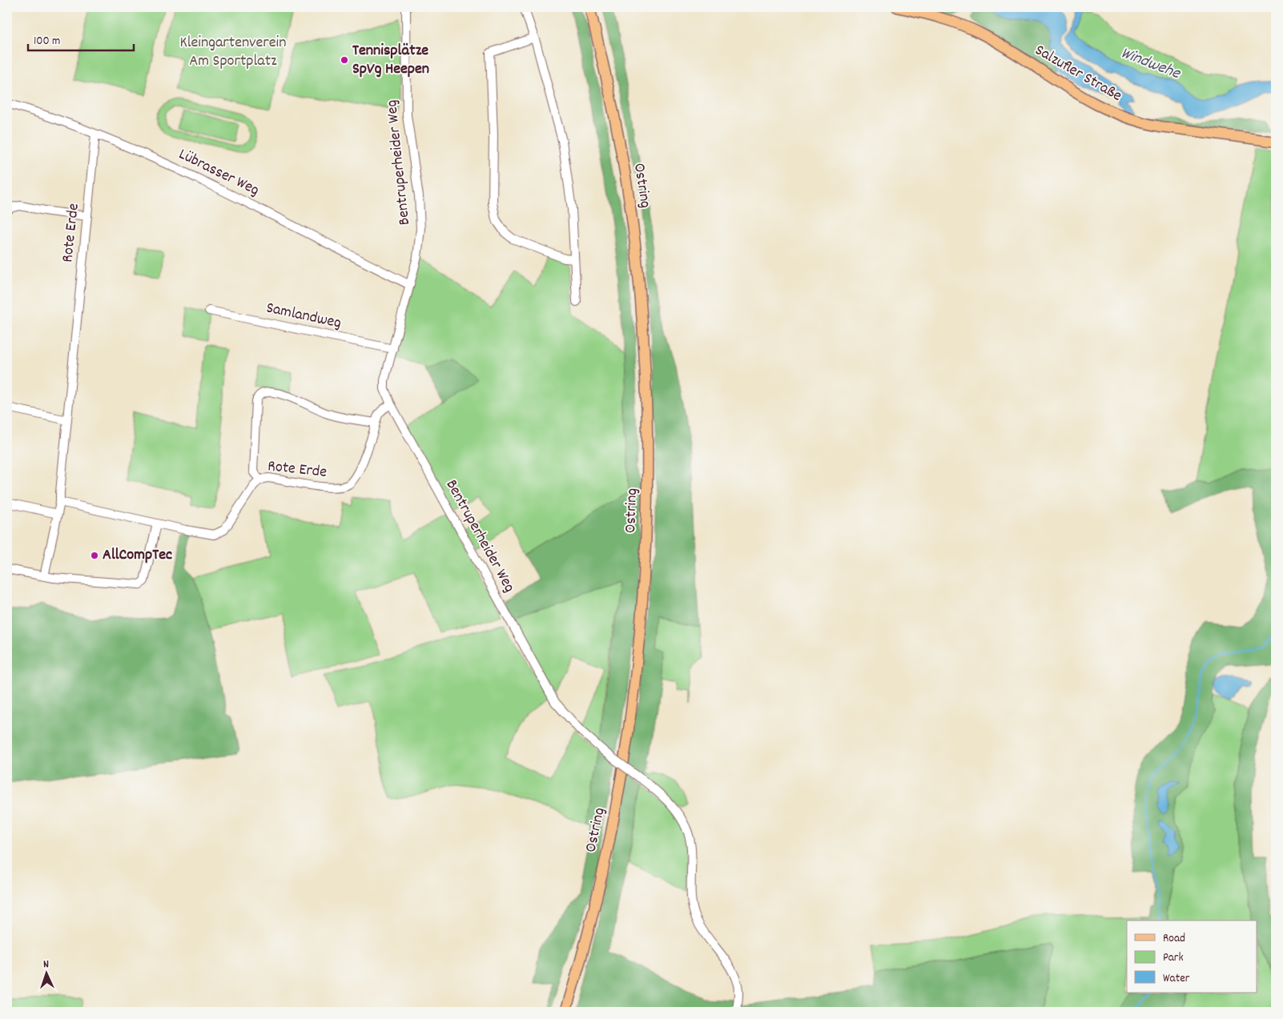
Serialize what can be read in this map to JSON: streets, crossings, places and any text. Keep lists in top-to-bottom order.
{
  "streets": {
    "main road": ["Salzufler Straße", "Ostring"],
    "street": [
      "Bentruperheider Weg",
      "Lübrasser Weg",
      "Rote Erde",
      "Samlandweg"
    ]
  },
  "crossings": [
    ["Bentruperheider Weg", "Lübrasser Weg"],
    ["Bentruperheider Weg", "Rote Erde"],
    ["Bentruperheider Weg", "Samlandweg"],
    ["Lübrasser Weg", "Rote Erde"]
  ],
  "water": ["Windwehe"],
  "parks": ["Kleingartenverein Am Sportplatz"],
  "places": ["Tennisplätze SpVg Heepen", "AllCompTec"],
  "legend": ["Road", "Park", "Water"],
  "scale_bar": "100 m",
  "north": "top"
}
